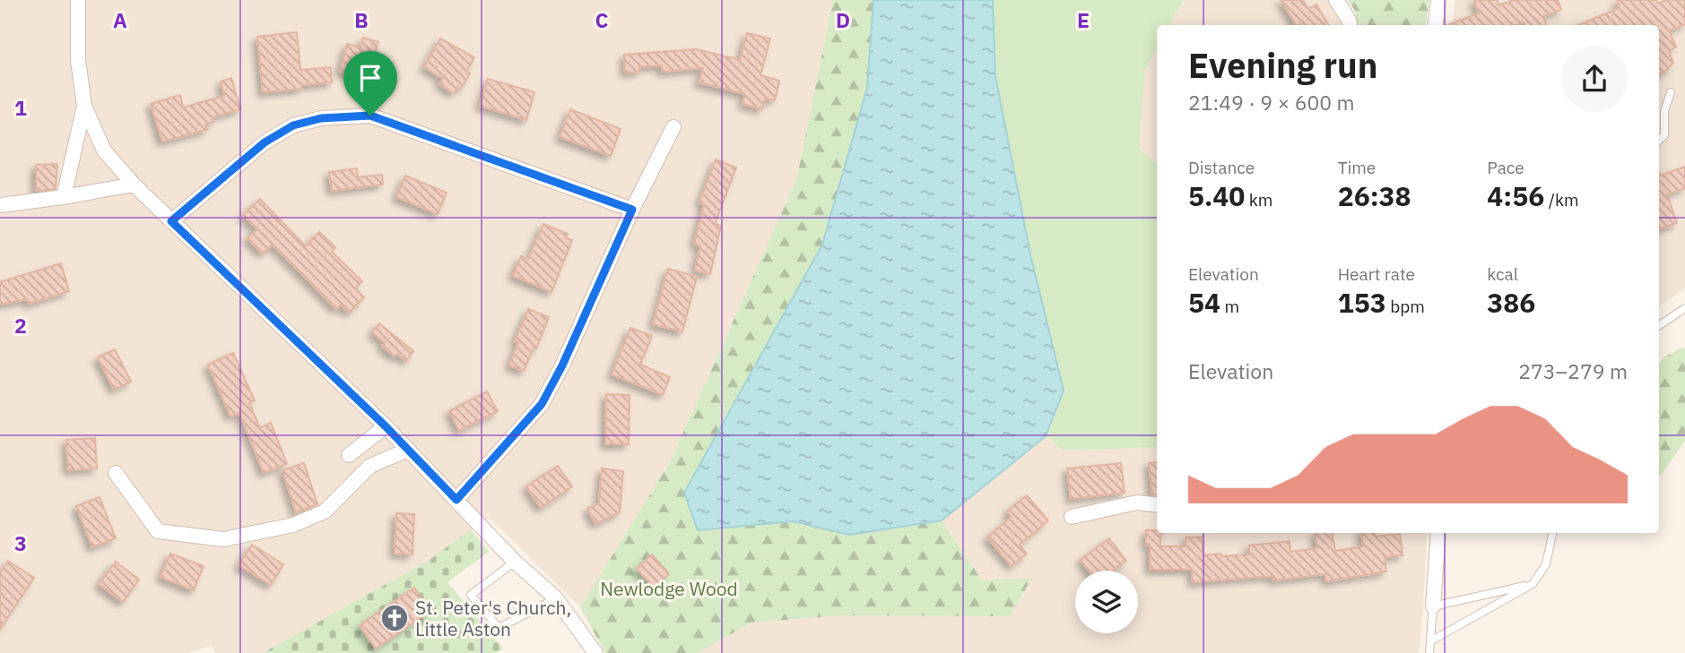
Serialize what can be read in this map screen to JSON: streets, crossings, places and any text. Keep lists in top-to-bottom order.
{
  "parks": ["Newlodge Wood"],
  "places": {
    "church": ["St. Peter's Church, Little Aston"]
  },
  "page": {
    "heading": ["Evening run", "21:49 · 9 × 600 m"],
    "stats": [
      ["Distance", "5.40 km"],
      ["Time", "26:38"],
      ["Pace", "4:56 /km"],
      ["Elevation", "54 m"],
      ["Heart rate", "153 bpm"],
      ["kcal", "386"]
    ],
    "chart": ["Elevation", "273–279 m"]
  },
  "grid": {
    "columns": [
      "A",
      "B",
      "C",
      "D",
      "E"
    ],
    "rows": ["1", "2", "3"]
  }
}
